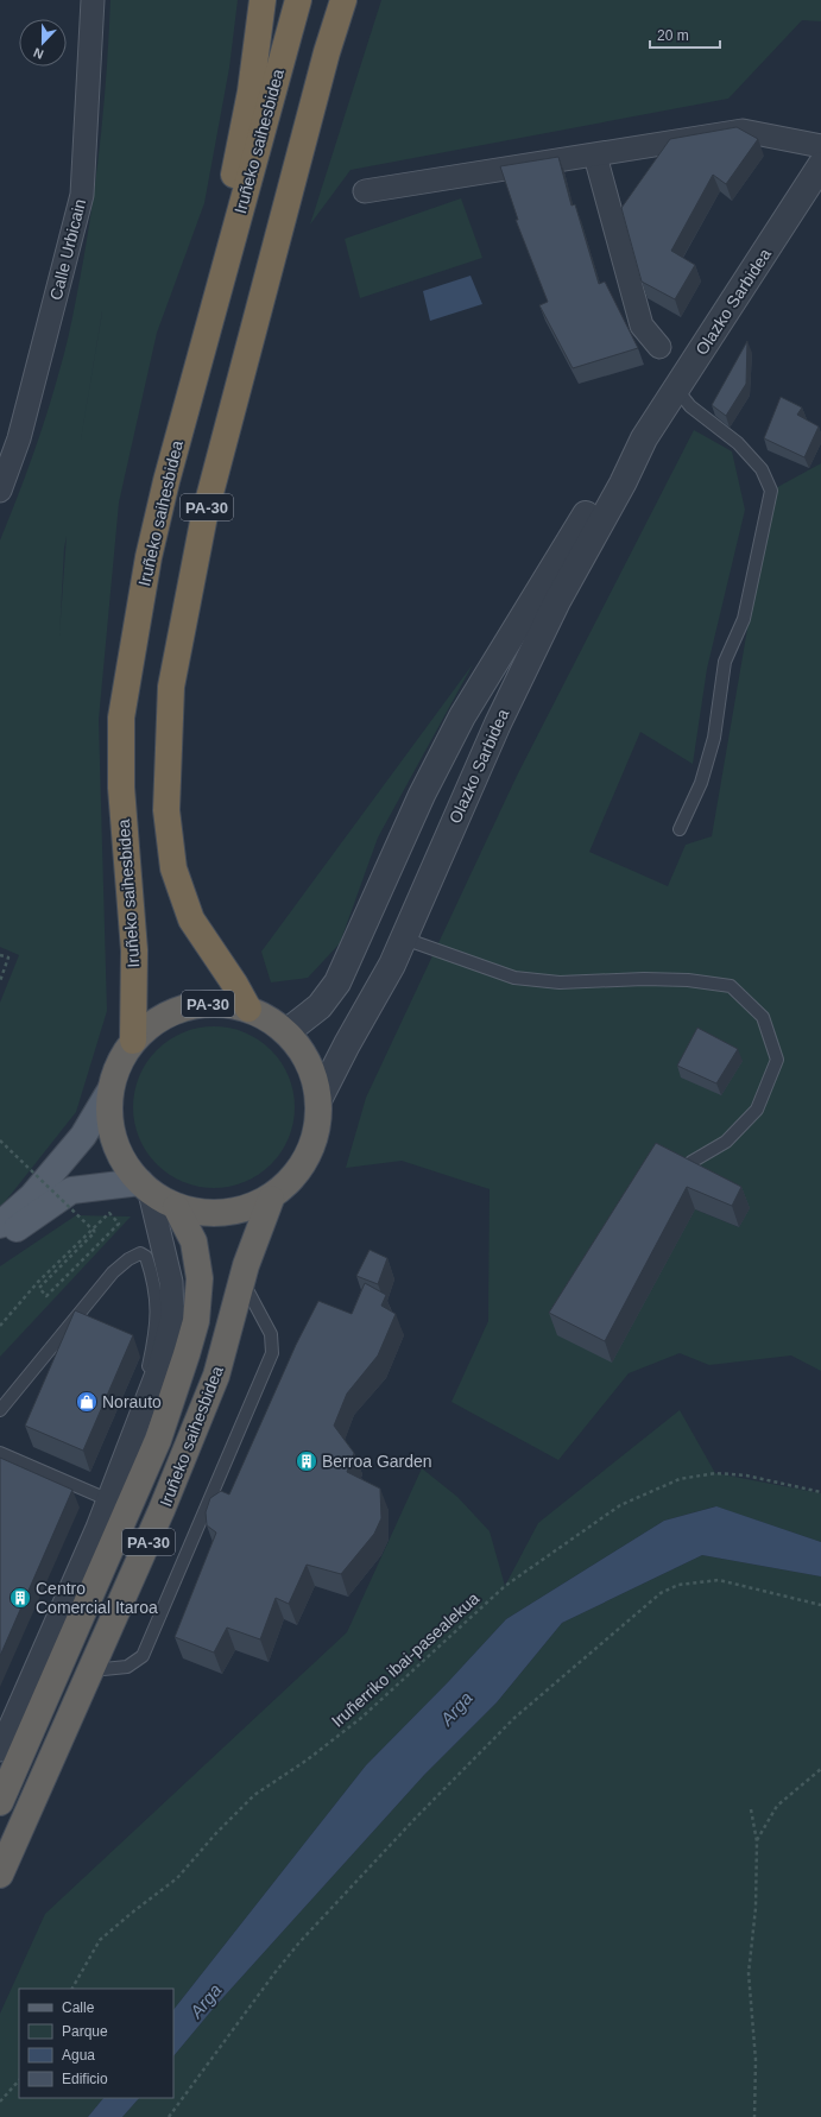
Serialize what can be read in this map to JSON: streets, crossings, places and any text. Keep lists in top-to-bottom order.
{
  "streets": {
    "highway": ["Iruñeko saihesbidea", "PA-30"],
    "street": ["Calle Urbicain", "Olazko Sarbidea"],
    "path": ["Iruñerriko ibai-pasealekua"]
  },
  "crossings": [
    ["Iruñeko saihesbidea", "PA-30"],
    ["Olazko Sarbidea", "PA-30"]
  ],
  "water": ["Arga"],
  "places": {
    "shop": ["Norauto"],
    "building": ["Berroa Garden", "Centro Comercial Itaroa"]
  },
  "legend": [
    "Calle",
    "Parque",
    "Agua",
    "Edificio"
  ],
  "scale_bar": "20 m",
  "north": "bottom"
}
